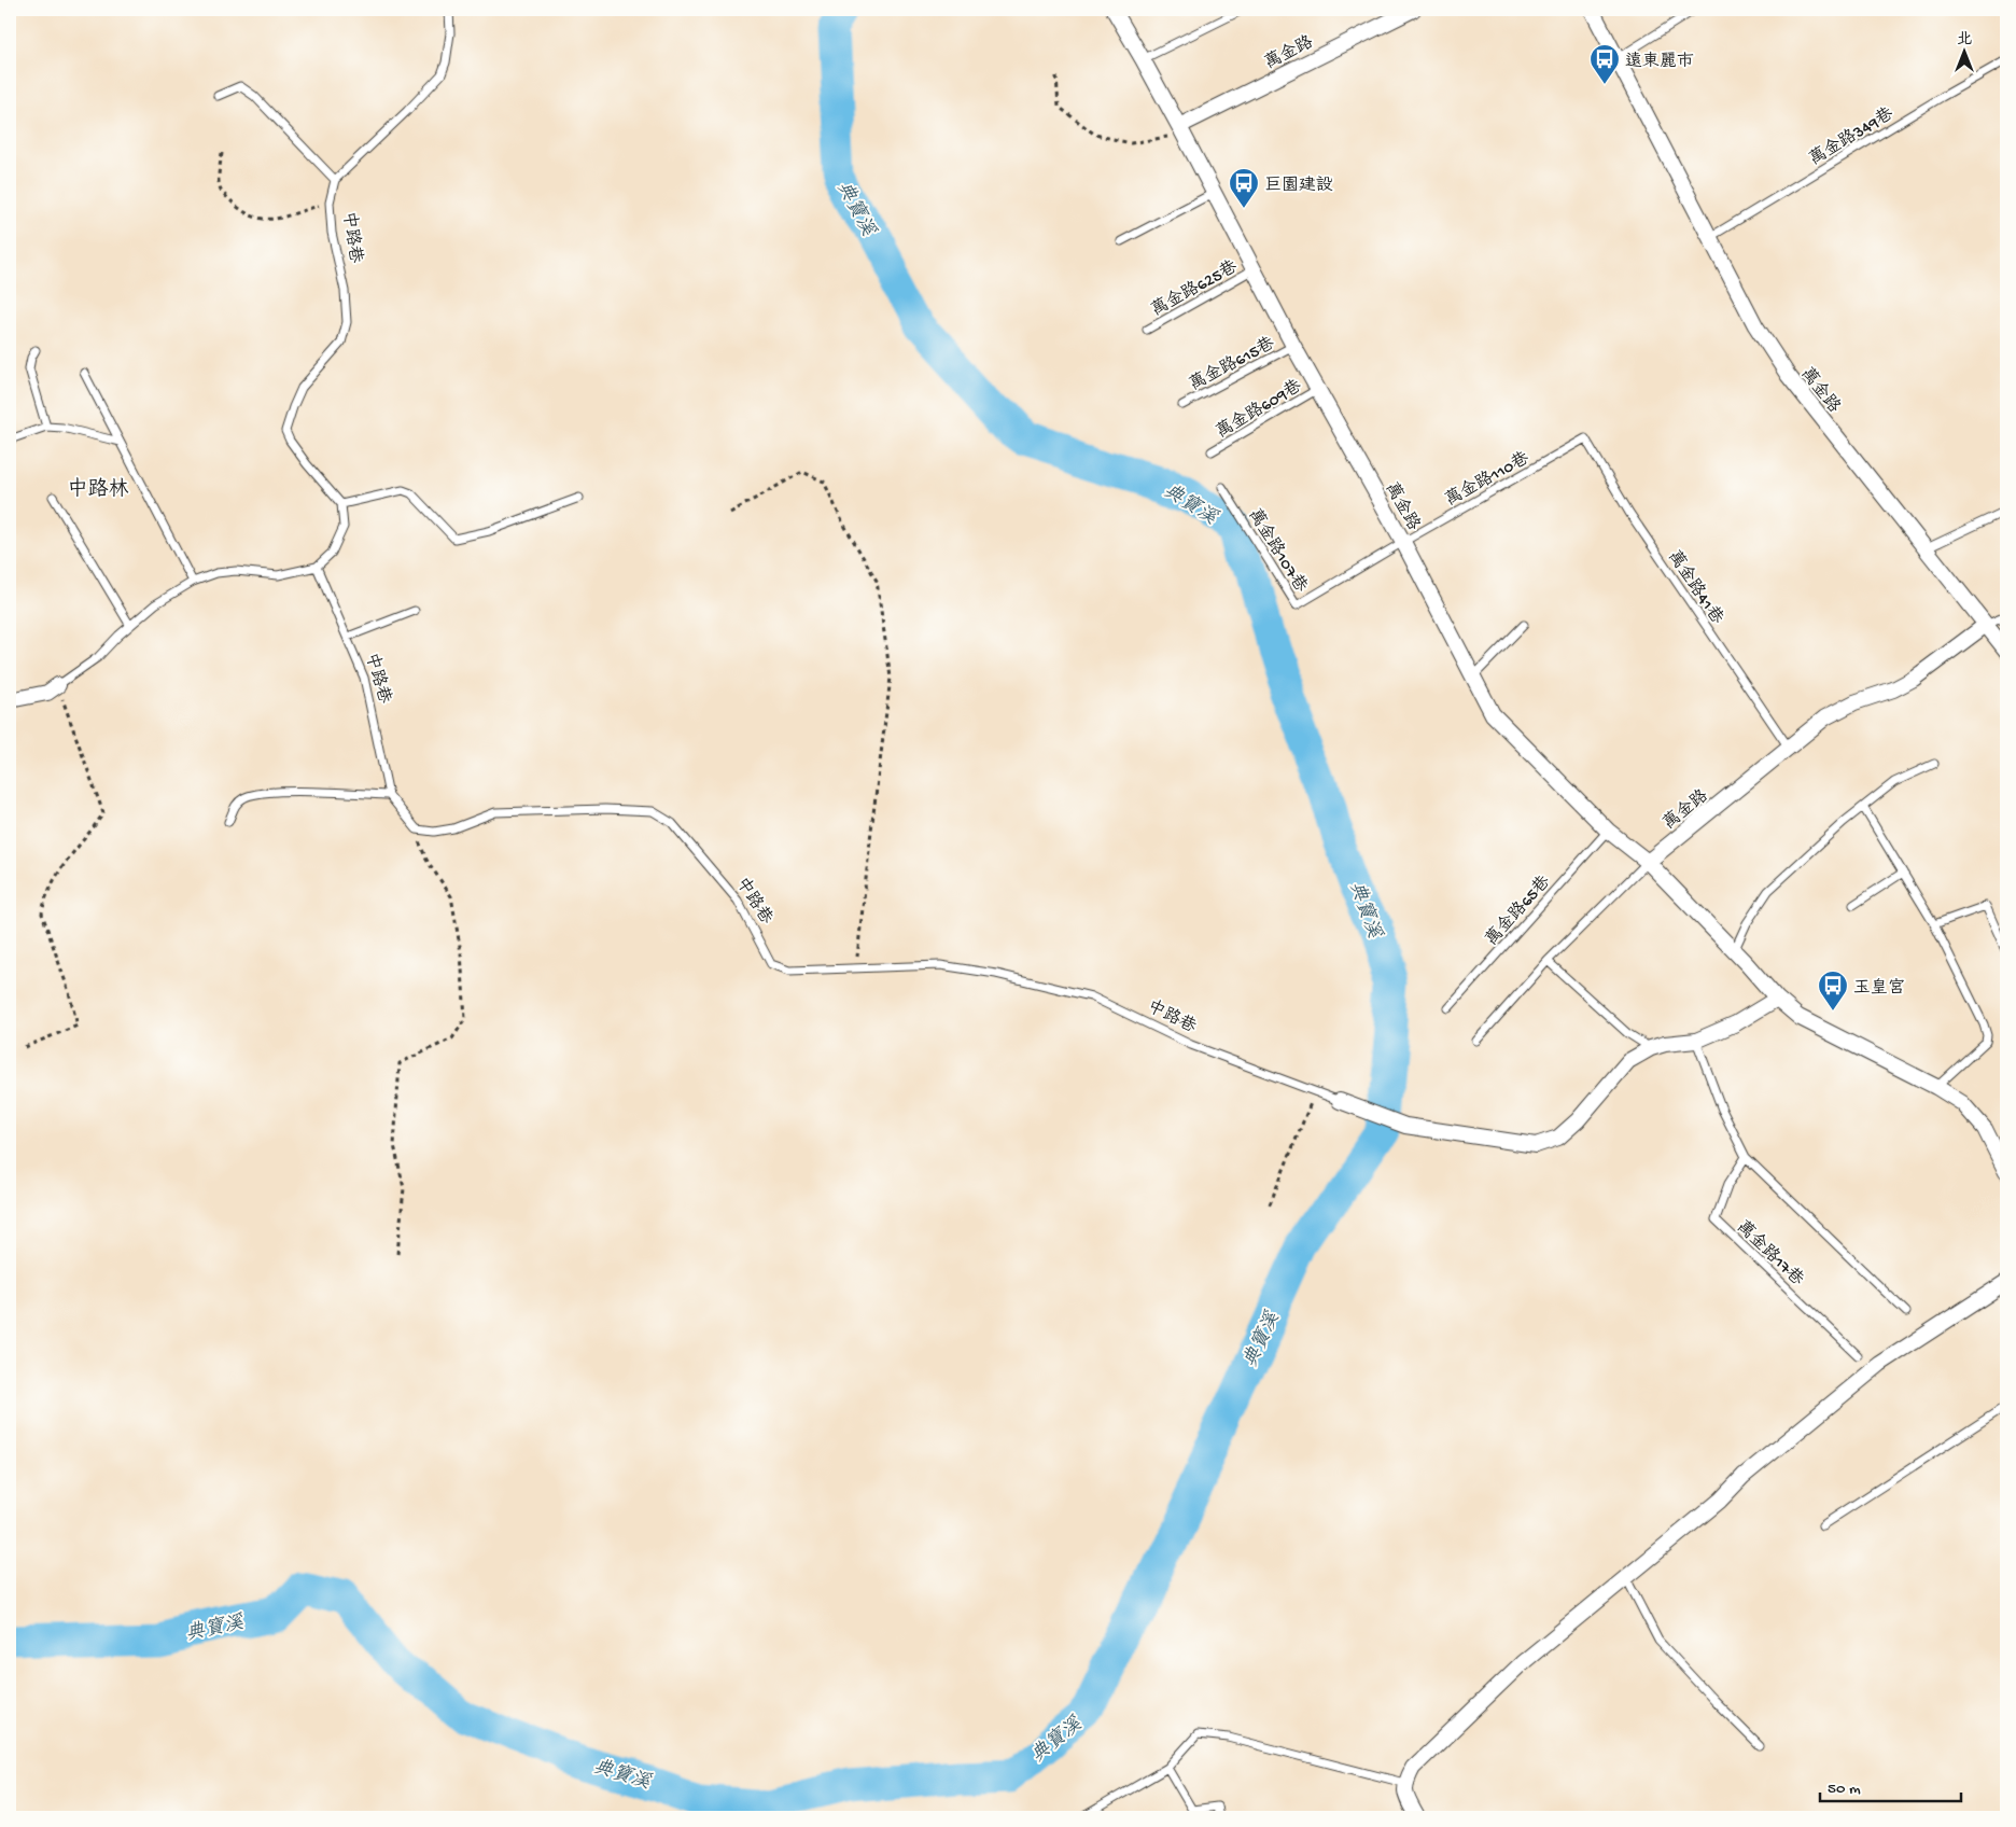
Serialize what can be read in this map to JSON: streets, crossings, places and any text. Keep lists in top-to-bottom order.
{
  "streets": {
    "street": ["萬金路"],
    "lane": [
      "萬金路349巷",
      "中路巷",
      "萬金路625巷",
      "萬金路615巷",
      "萬金路609巷",
      "萬金路110巷",
      "萬金路107巷",
      "萬金路41巷",
      "萬金路65巷",
      "萬金路17巷"
    ]
  },
  "crossings": [
    ["萬金路", "萬金路349巷"],
    ["萬金路", "萬金路625巷"],
    ["萬金路", "萬金路615巷"],
    ["萬金路", "萬金路609巷"],
    ["萬金路", "萬金路110巷"],
    ["萬金路", "萬金路107巷"],
    ["萬金路", "萬金路41巷"],
    ["萬金路", "萬金路65巷"],
    ["萬金路110巷", "萬金路107巷"],
    ["萬金路110巷", "萬金路41巷"]
  ],
  "districts": ["中路林"],
  "water": ["典寶溪"],
  "places": {
    "bus stop": ["遠東麗市", "巨園建設", "玉皇宮"]
  },
  "scale_bar": "50 m",
  "north": "top"
}
